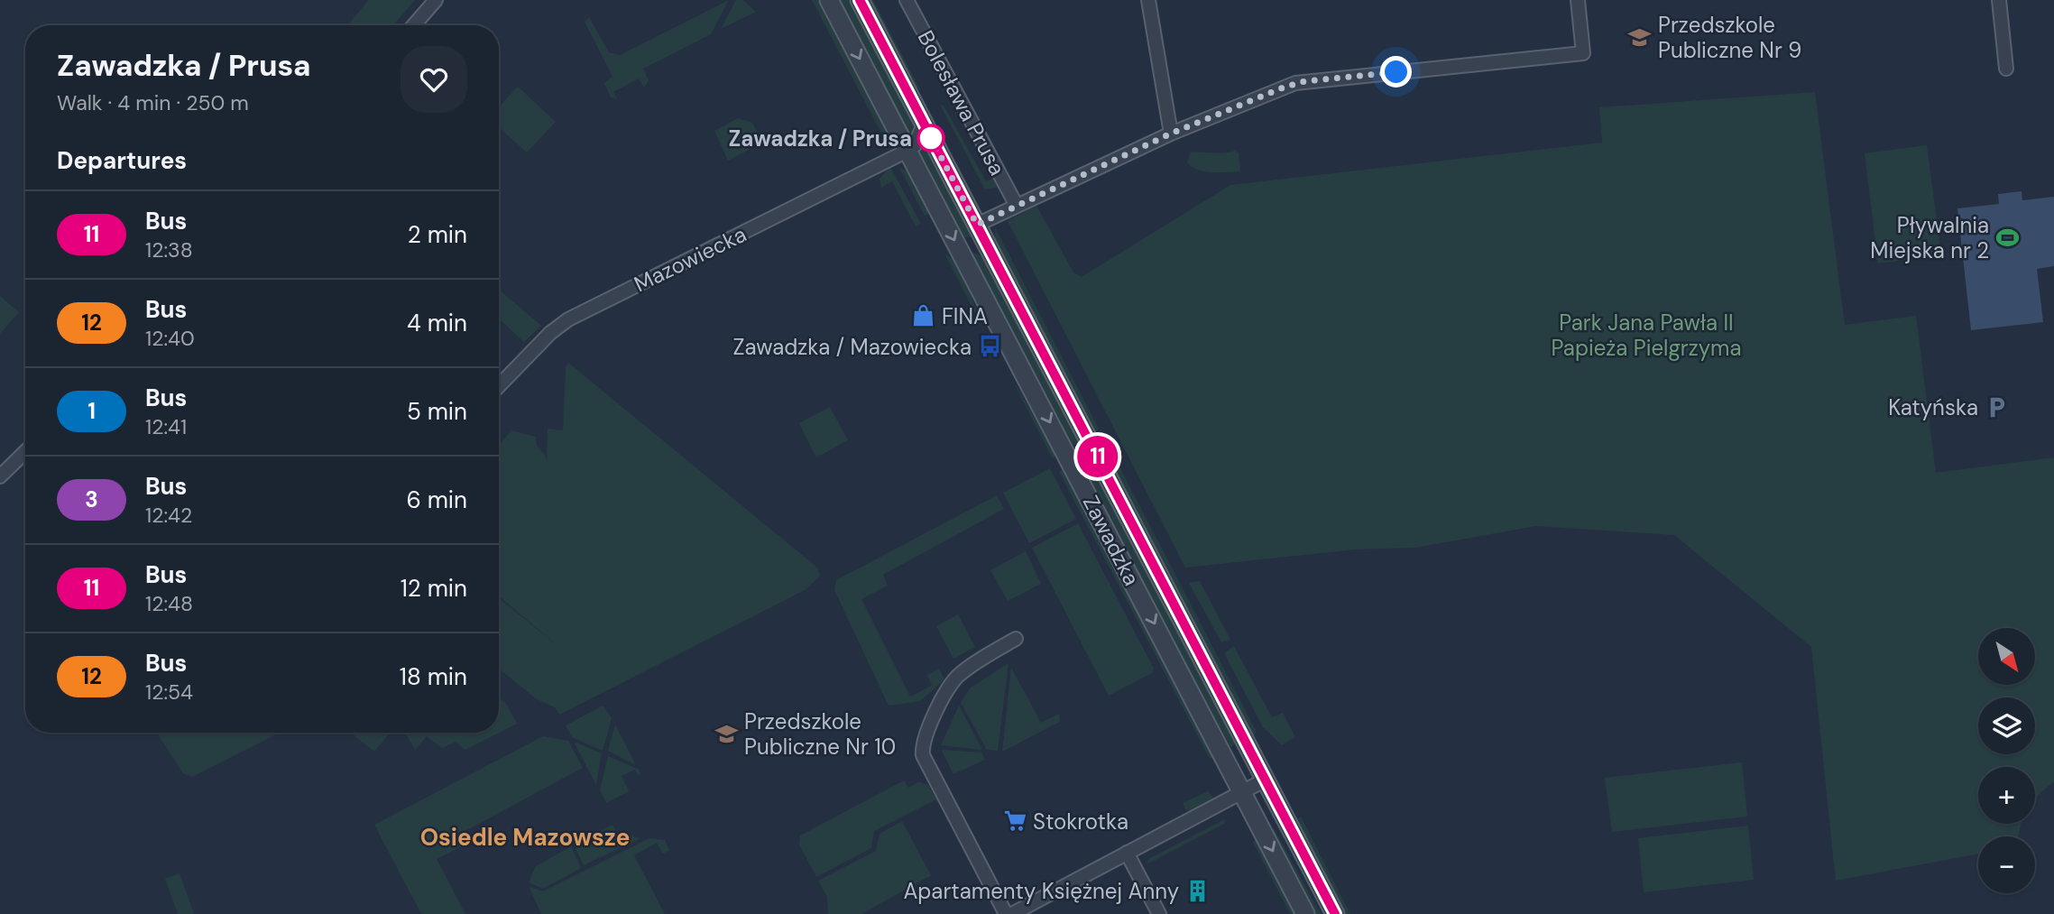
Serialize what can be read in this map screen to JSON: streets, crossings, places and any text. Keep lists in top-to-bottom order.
{
  "streets": {
    "street": ["Bolesława Prusa", "Mazowiecka", "Zawadzka"]
  },
  "crossings": [
    ["Mazowiecka", "Zawadzka"]
  ],
  "districts": ["Osiedle Mazowsze"],
  "parks": ["Park Jana Pawła II Papieża Pielgrzyma"],
  "places": {
    "school or university": ["Przedszkole Publiczne Nr 9", "Przedszkole Publiczne Nr 10"],
    "other": ["Zawadzka / Prusa"],
    "sports": ["Pływalnia Miejska nr 2"],
    "shop": ["FINA"],
    "bus stop": ["Zawadzka / Mazowiecka"],
    "parking": ["Katyńska"],
    "supermarket": ["Stokrotka"],
    "building": ["Apartamenty Księżnej Anny"]
  },
  "lines": ["bus line 11"],
  "north": "bottom right",
  "page": {
    "on_map": "11",
    "heading": [
      ["Zawadzka / Prusa", "Walk · 4 min · 250 m"],
      "Departures"
    ],
    "list": [
      {
        "mark": "11",
        "name": "Bus",
        "note": "12:38",
        "value": "2 min"
      },
      {
        "mark": "12",
        "name": "Bus",
        "note": "12:40",
        "value": "4 min"
      },
      {
        "mark": "1",
        "name": "Bus",
        "note": "12:41",
        "value": "5 min"
      },
      {
        "mark": "3",
        "name": "Bus",
        "note": "12:42",
        "value": "6 min"
      },
      {
        "mark": "11",
        "name": "Bus",
        "note": "12:48",
        "value": "12 min"
      },
      {
        "mark": "12",
        "name": "Bus",
        "note": "12:54",
        "value": "18 min"
      }
    ],
    "map_buttons": ["+", "−"]
  }
}
